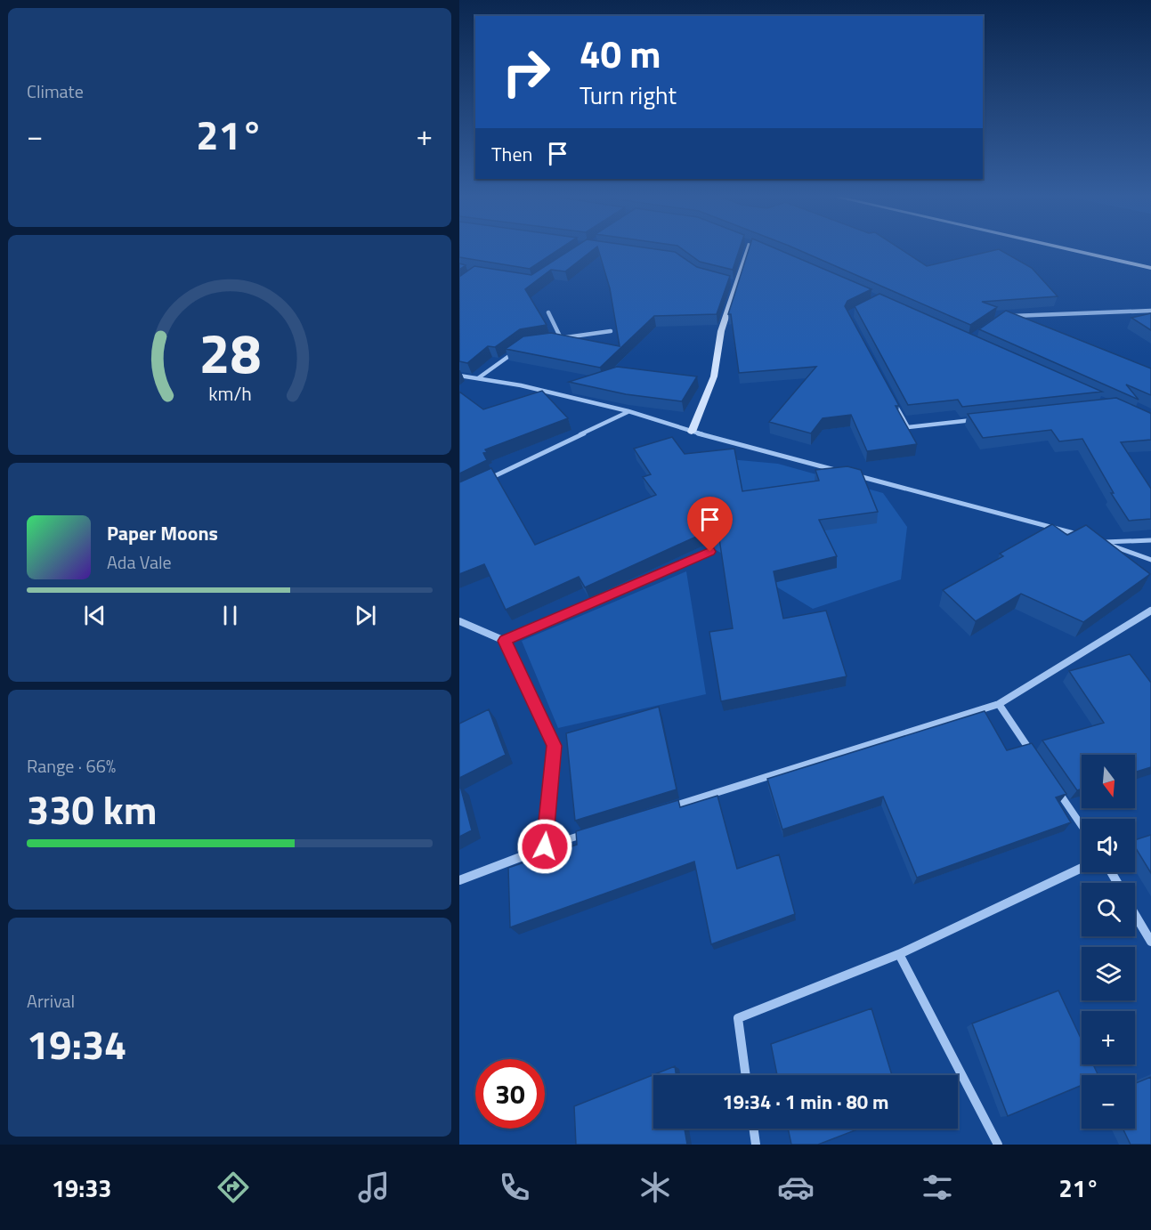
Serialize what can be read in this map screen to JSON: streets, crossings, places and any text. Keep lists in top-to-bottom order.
{
  "north": "bottom",
  "page": {
    "tile": [
      "Climate",
      ["Range · 66%", "330 km"],
      ["Arrival", "19:34"]
    ],
    "turn": ["40 m", "Turn right"],
    "heat": ["−", "21°", "+"],
    "then": "Then",
    "song": ["Paper Moons", "Ada Vale"],
    "map_buttons": ["+", "−"],
    "limit": "30",
    "trip": "19:34 · 1 min · 80 m",
    "tabs": ["19:33", "21°"],
    "gauge": ["28", "km/h"]
  }
}
